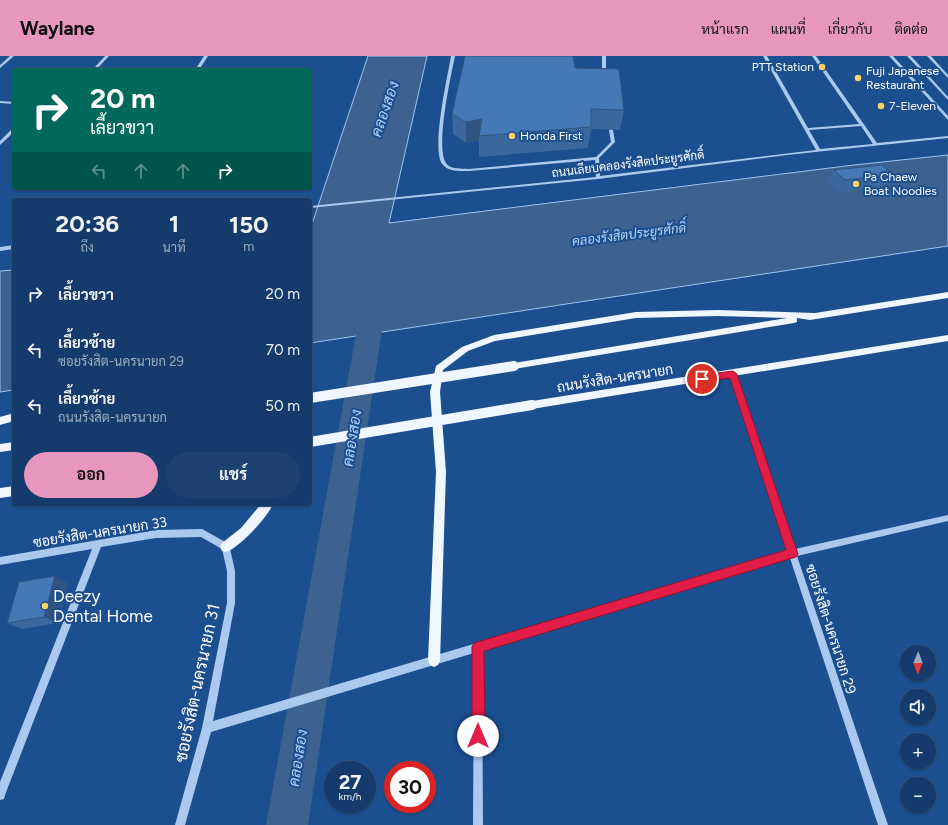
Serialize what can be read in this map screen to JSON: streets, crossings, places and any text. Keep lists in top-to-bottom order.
{
  "streets": {
    "main road": ["ถนนรังสิต-นครนายก"],
    "street": [
      "ถนนเลียบคลองรังสิตประยูรศักดิ์",
      "ซอยรังสิต-นครนายก 33",
      "ซอยรังสิต-นครนายก 29",
      "ซอยรังสิต-นครนายก 31"
    ]
  },
  "crossings": [
    ["ถนนรังสิต-นครนายก", "ซอยรังสิต-นครนายก 29"],
    ["ซอยรังสิต-นครนายก 33", "ซอยรังสิต-นครนายก 31"]
  ],
  "water": ["คลองสอง", "คลองรังสิตประยูรศักดิ์"],
  "places": [
    "PTT Station",
    "Fuji Japanese Restaurant",
    "7-Eleven",
    "Honda First",
    "Pa Chaew Boat Noodles",
    "Deezy Dental Home"
  ],
  "north": "bottom",
  "page": {
    "header": "Waylane",
    "nav": [
      "หน้าแรก",
      "แผนที่",
      "เกี่ยวกับ",
      "ติดต่อ"
    ],
    "turn": ["20 m", "เลี้ยวขวา"],
    "eta": [
      "20:36",
      "ถึง",
      "1",
      "นาที",
      "150",
      "m"
    ],
    "list": [
      {
        "name": "เลี้ยวขวา",
        "value": "20 m"
      },
      {
        "name": "เลี้ยวซ้าย",
        "note": "ซอยรังสิต-นครนายก 29",
        "value": "70 m"
      },
      {
        "name": "เลี้ยวซ้าย",
        "note": "ถนนรังสิต-นครนายก",
        "value": "50 m"
      }
    ],
    "buttons": ["ออก", "แชร์"],
    "map_buttons": ["+", "−"],
    "speed": "27 km/h",
    "limit": "30"
  }
}
